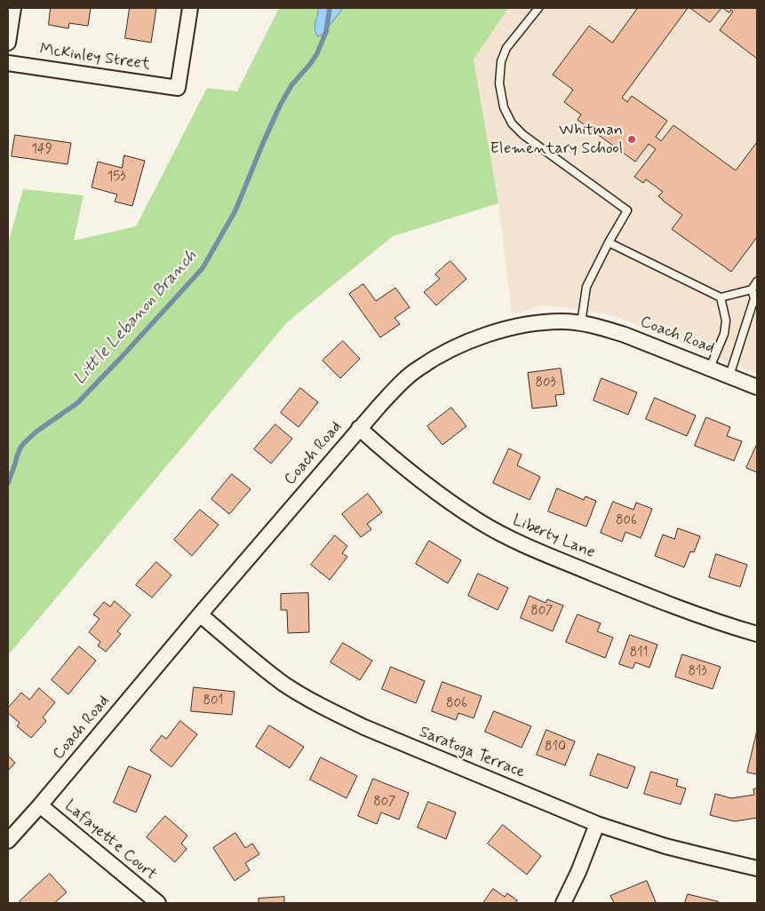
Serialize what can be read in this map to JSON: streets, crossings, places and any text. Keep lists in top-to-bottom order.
{
  "streets": {
    "street": [
      "McKinley Street",
      "Coach Road",
      "Liberty Lane",
      "Saratoga Terrace",
      "Lafayette Court"
    ]
  },
  "crossings": [
    ["Coach Road", "Liberty Lane"],
    ["Coach Road", "Saratoga Terrace"],
    ["Coach Road", "Lafayette Court"]
  ],
  "water": ["Little Lebanon Branch"],
  "places": ["Whitman Elementary School"],
  "house_numbers": [
    "149",
    "153",
    "803",
    "806",
    "807",
    "811",
    "813",
    "801",
    "806",
    "810",
    "807"
  ]
}
